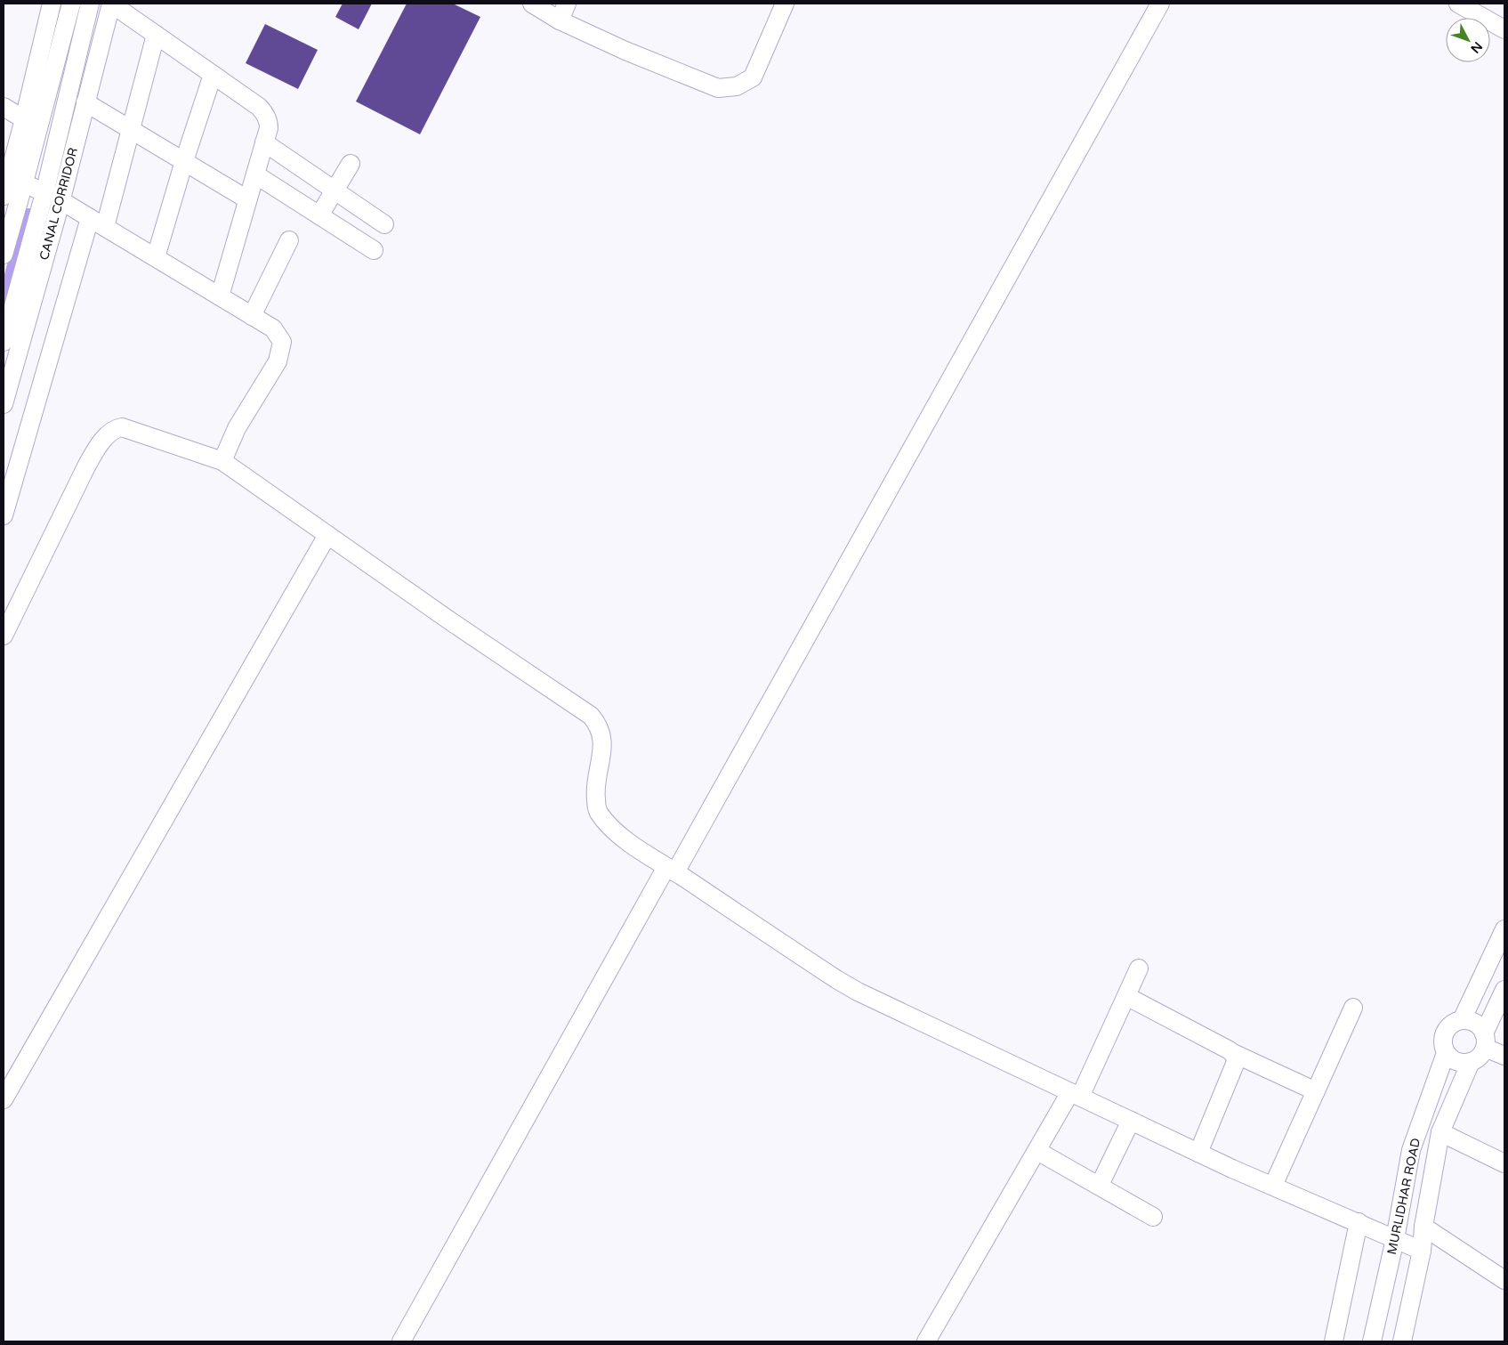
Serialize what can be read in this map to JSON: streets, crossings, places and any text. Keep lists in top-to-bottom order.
{
  "streets": {
    "street": ["CANAL CORRIDOR", "MURLIDHAR ROAD"]
  },
  "north": "bottom right"
}
